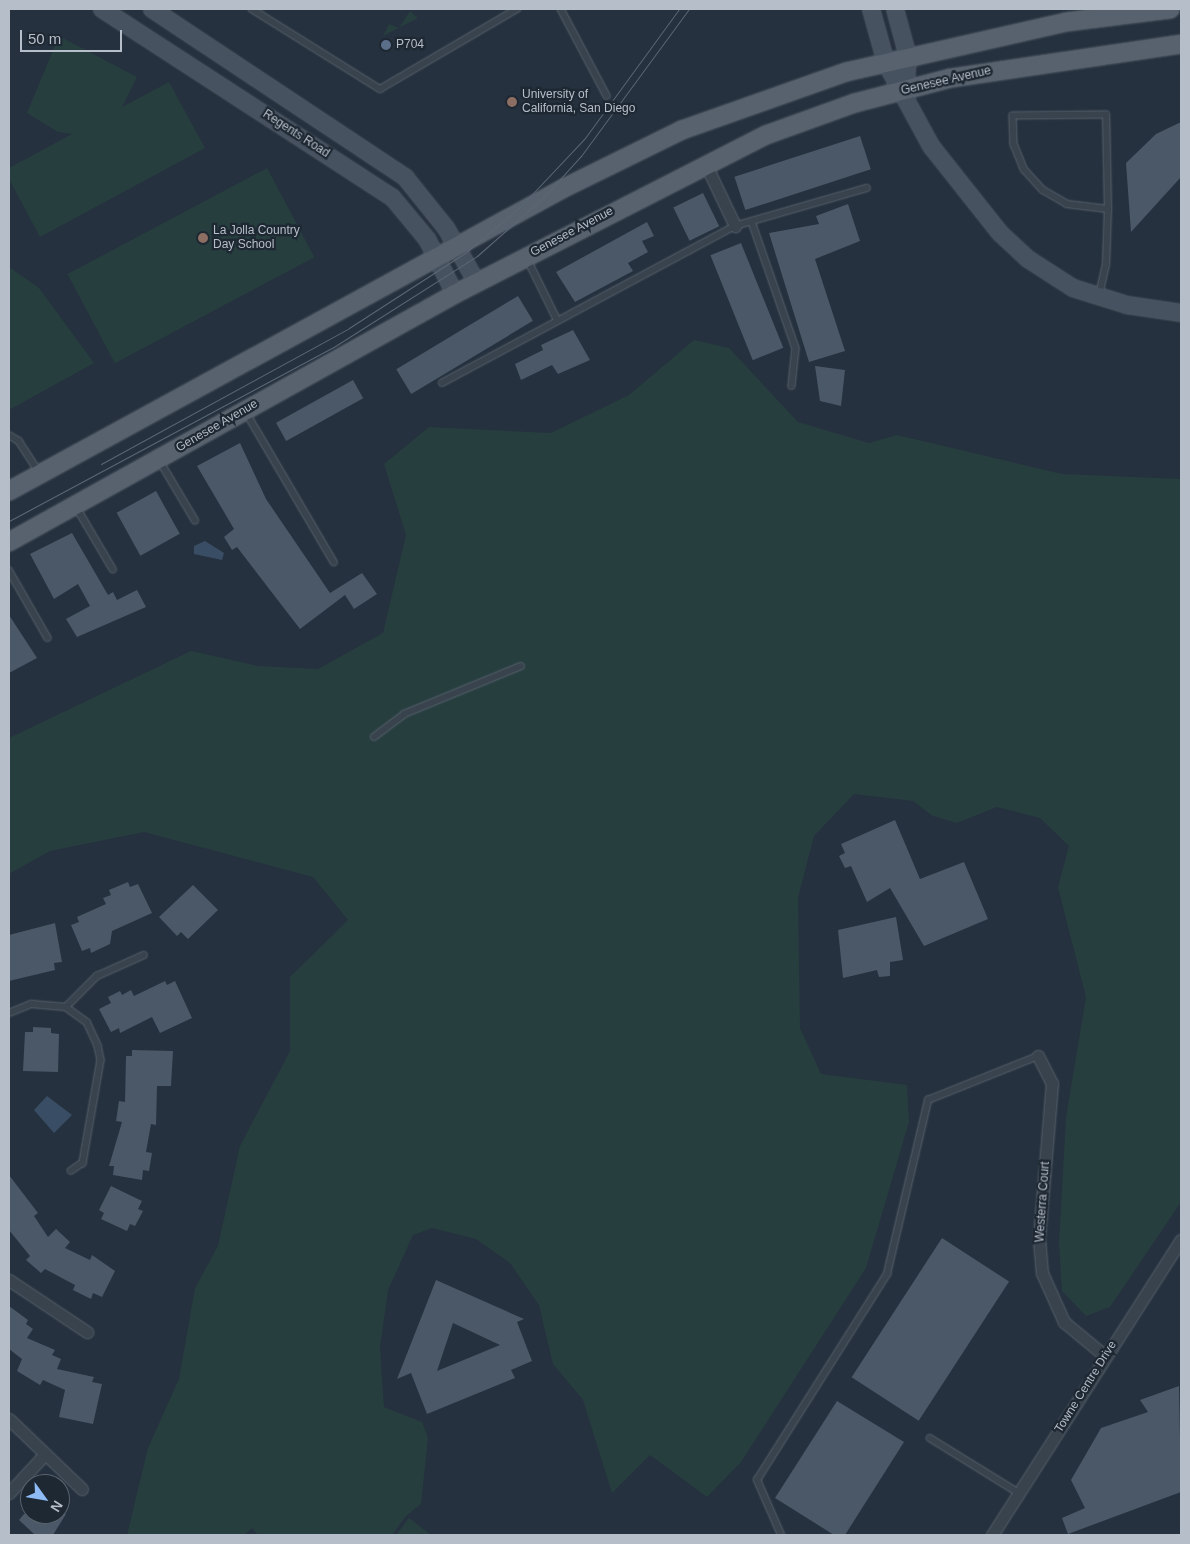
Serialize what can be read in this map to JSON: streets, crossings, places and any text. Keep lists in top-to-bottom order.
{
  "streets": {
    "main road": ["Genesee Avenue", "Regents Road"],
    "street": ["Westerra Court", "Towne Centre Drive"]
  },
  "crossings": [
    ["Genesee Avenue", "Regents Road"],
    ["Westerra Court", "Towne Centre Drive"]
  ],
  "places": ["P704", "University of California, San Diego", "La Jolla Country Day School"],
  "scale_bar": "50 m",
  "north": "bottom right"
}
